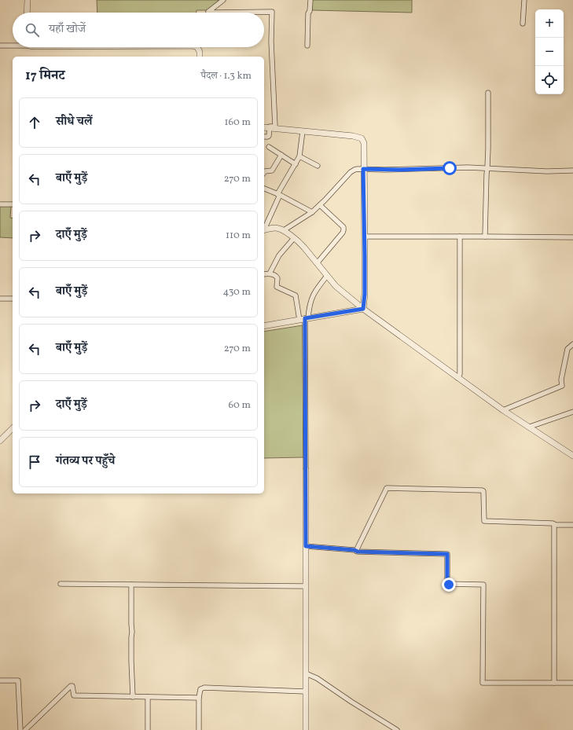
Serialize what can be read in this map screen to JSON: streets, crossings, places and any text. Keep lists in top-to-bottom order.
{
  "page": {
    "map_buttons": ["+", "−"],
    "search": "यहाँ खोजें",
    "heading": ["17 मिनट", "पैदल · 1.3 km"],
    "list": [
      ["सीधे चलें", "160 m"],
      ["बाएँ मुड़ें", "270 m"],
      ["दाएँ मुड़ें", "110 m"],
      ["बाएँ मुड़ें", "430 m"],
      ["बाएँ मुड़ें", "270 m"],
      ["दाएँ मुड़ें", "60 m"],
      "गंतव्य पर पहुँचे"
    ]
  }
}
